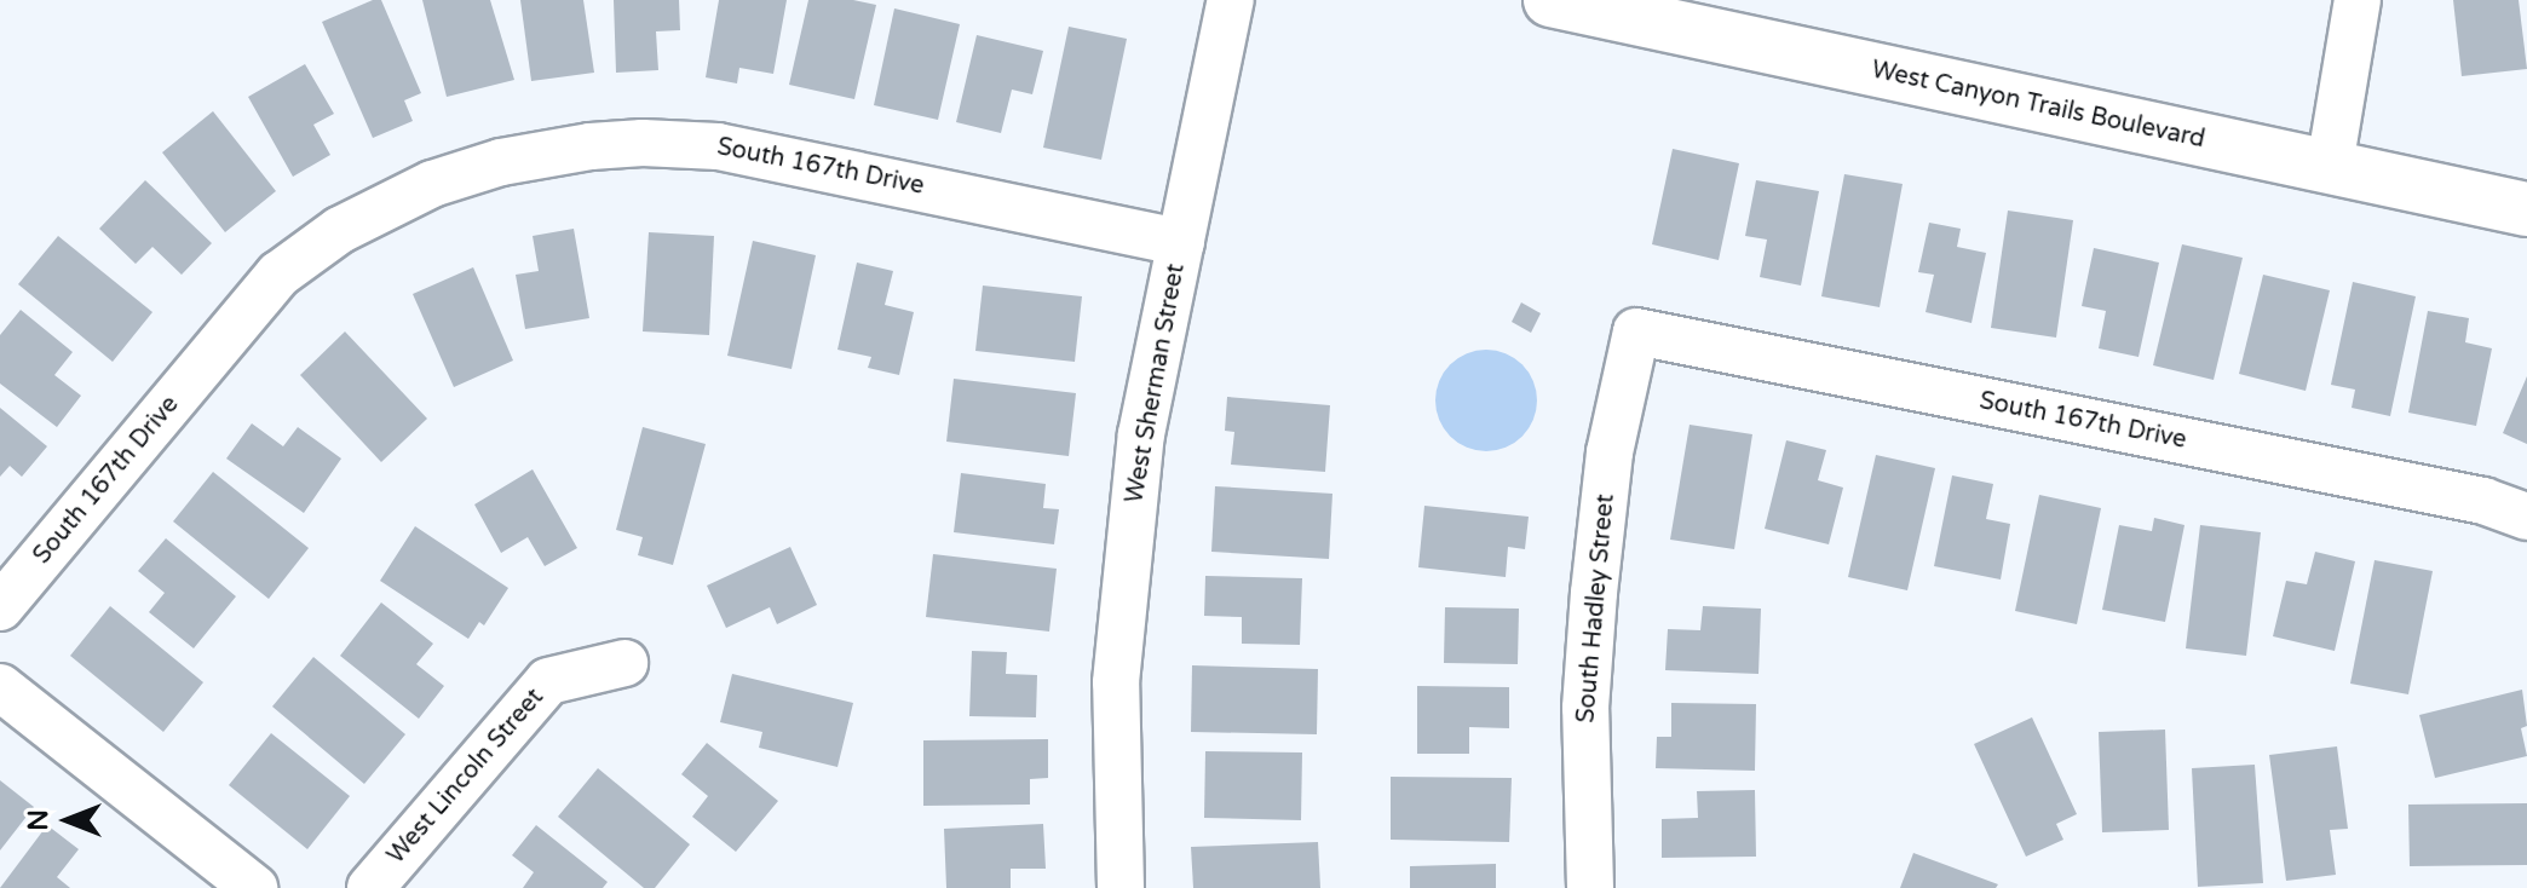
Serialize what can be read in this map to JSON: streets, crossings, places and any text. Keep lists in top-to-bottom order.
{
  "streets": {
    "street": [
      "West Canyon Trails Boulevard",
      "South 167th Drive",
      "West Sherman Street",
      "South Hadley Street",
      "West Lincoln Street"
    ]
  },
  "crossings": [
    ["South 167th Drive", "West Sherman Street"],
    ["South 167th Drive", "South Hadley Street"]
  ],
  "north": "left"
}
